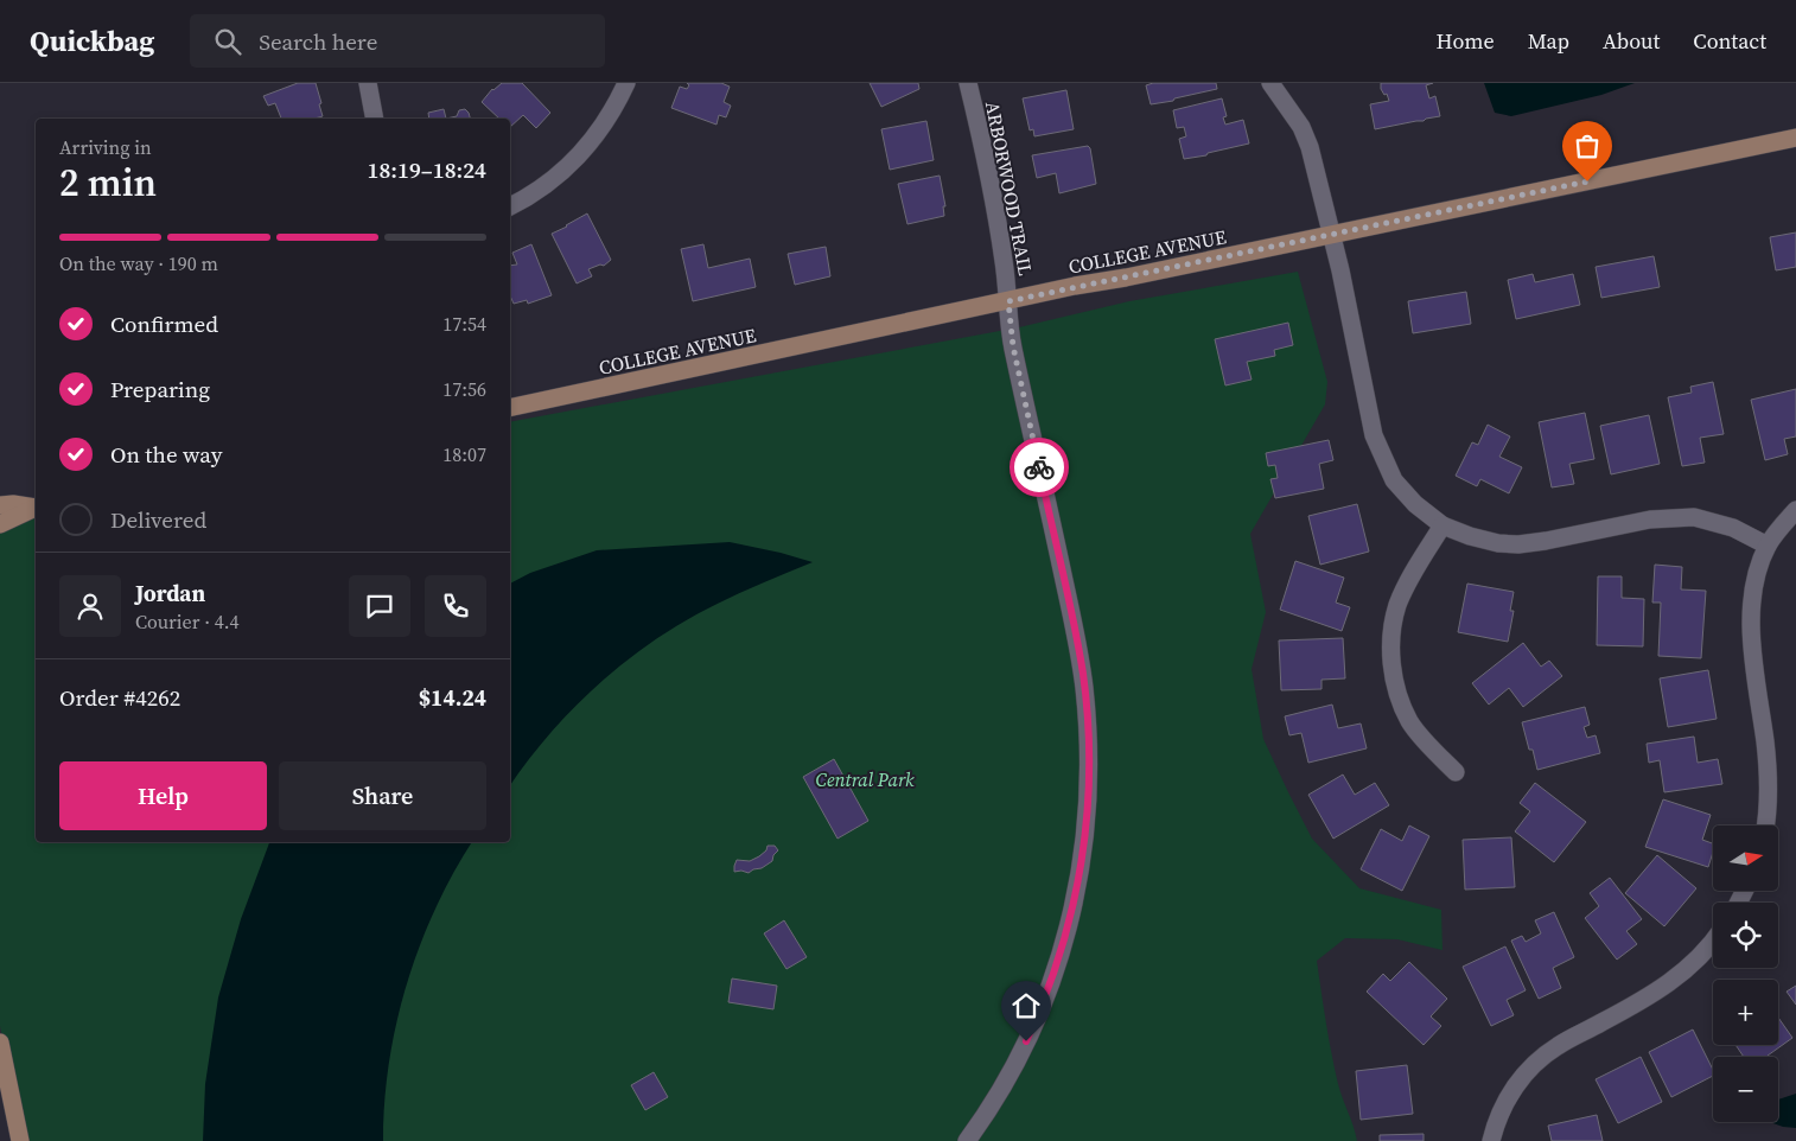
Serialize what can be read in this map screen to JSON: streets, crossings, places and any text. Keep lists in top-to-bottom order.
{
  "streets": {
    "main road": ["COLLEGE AVENUE"],
    "street": ["ARBORWOOD TRAIL"]
  },
  "crossings": [
    ["ARBORWOOD TRAIL", "COLLEGE AVENUE"]
  ],
  "parks": ["Central Park"],
  "north": "right",
  "page": {
    "header": "Quickbag",
    "search": "Search here",
    "nav": [
      "Home",
      "Map",
      "About",
      "Contact"
    ],
    "heading": ["2 min", "Arriving in", "18:19–18:24"],
    "panel": [
      "Jordan",
      "Courier · 4.4",
      "Order #4262",
      "$14.24"
    ],
    "bar": "On the way · 190 m",
    "list": [
      ["Confirmed", "17:54"],
      ["Preparing", "17:56"],
      ["On the way", "18:07"],
      "Delivered"
    ],
    "buttons": ["Help", "Share"],
    "map_buttons": ["+", "−"]
  }
}
